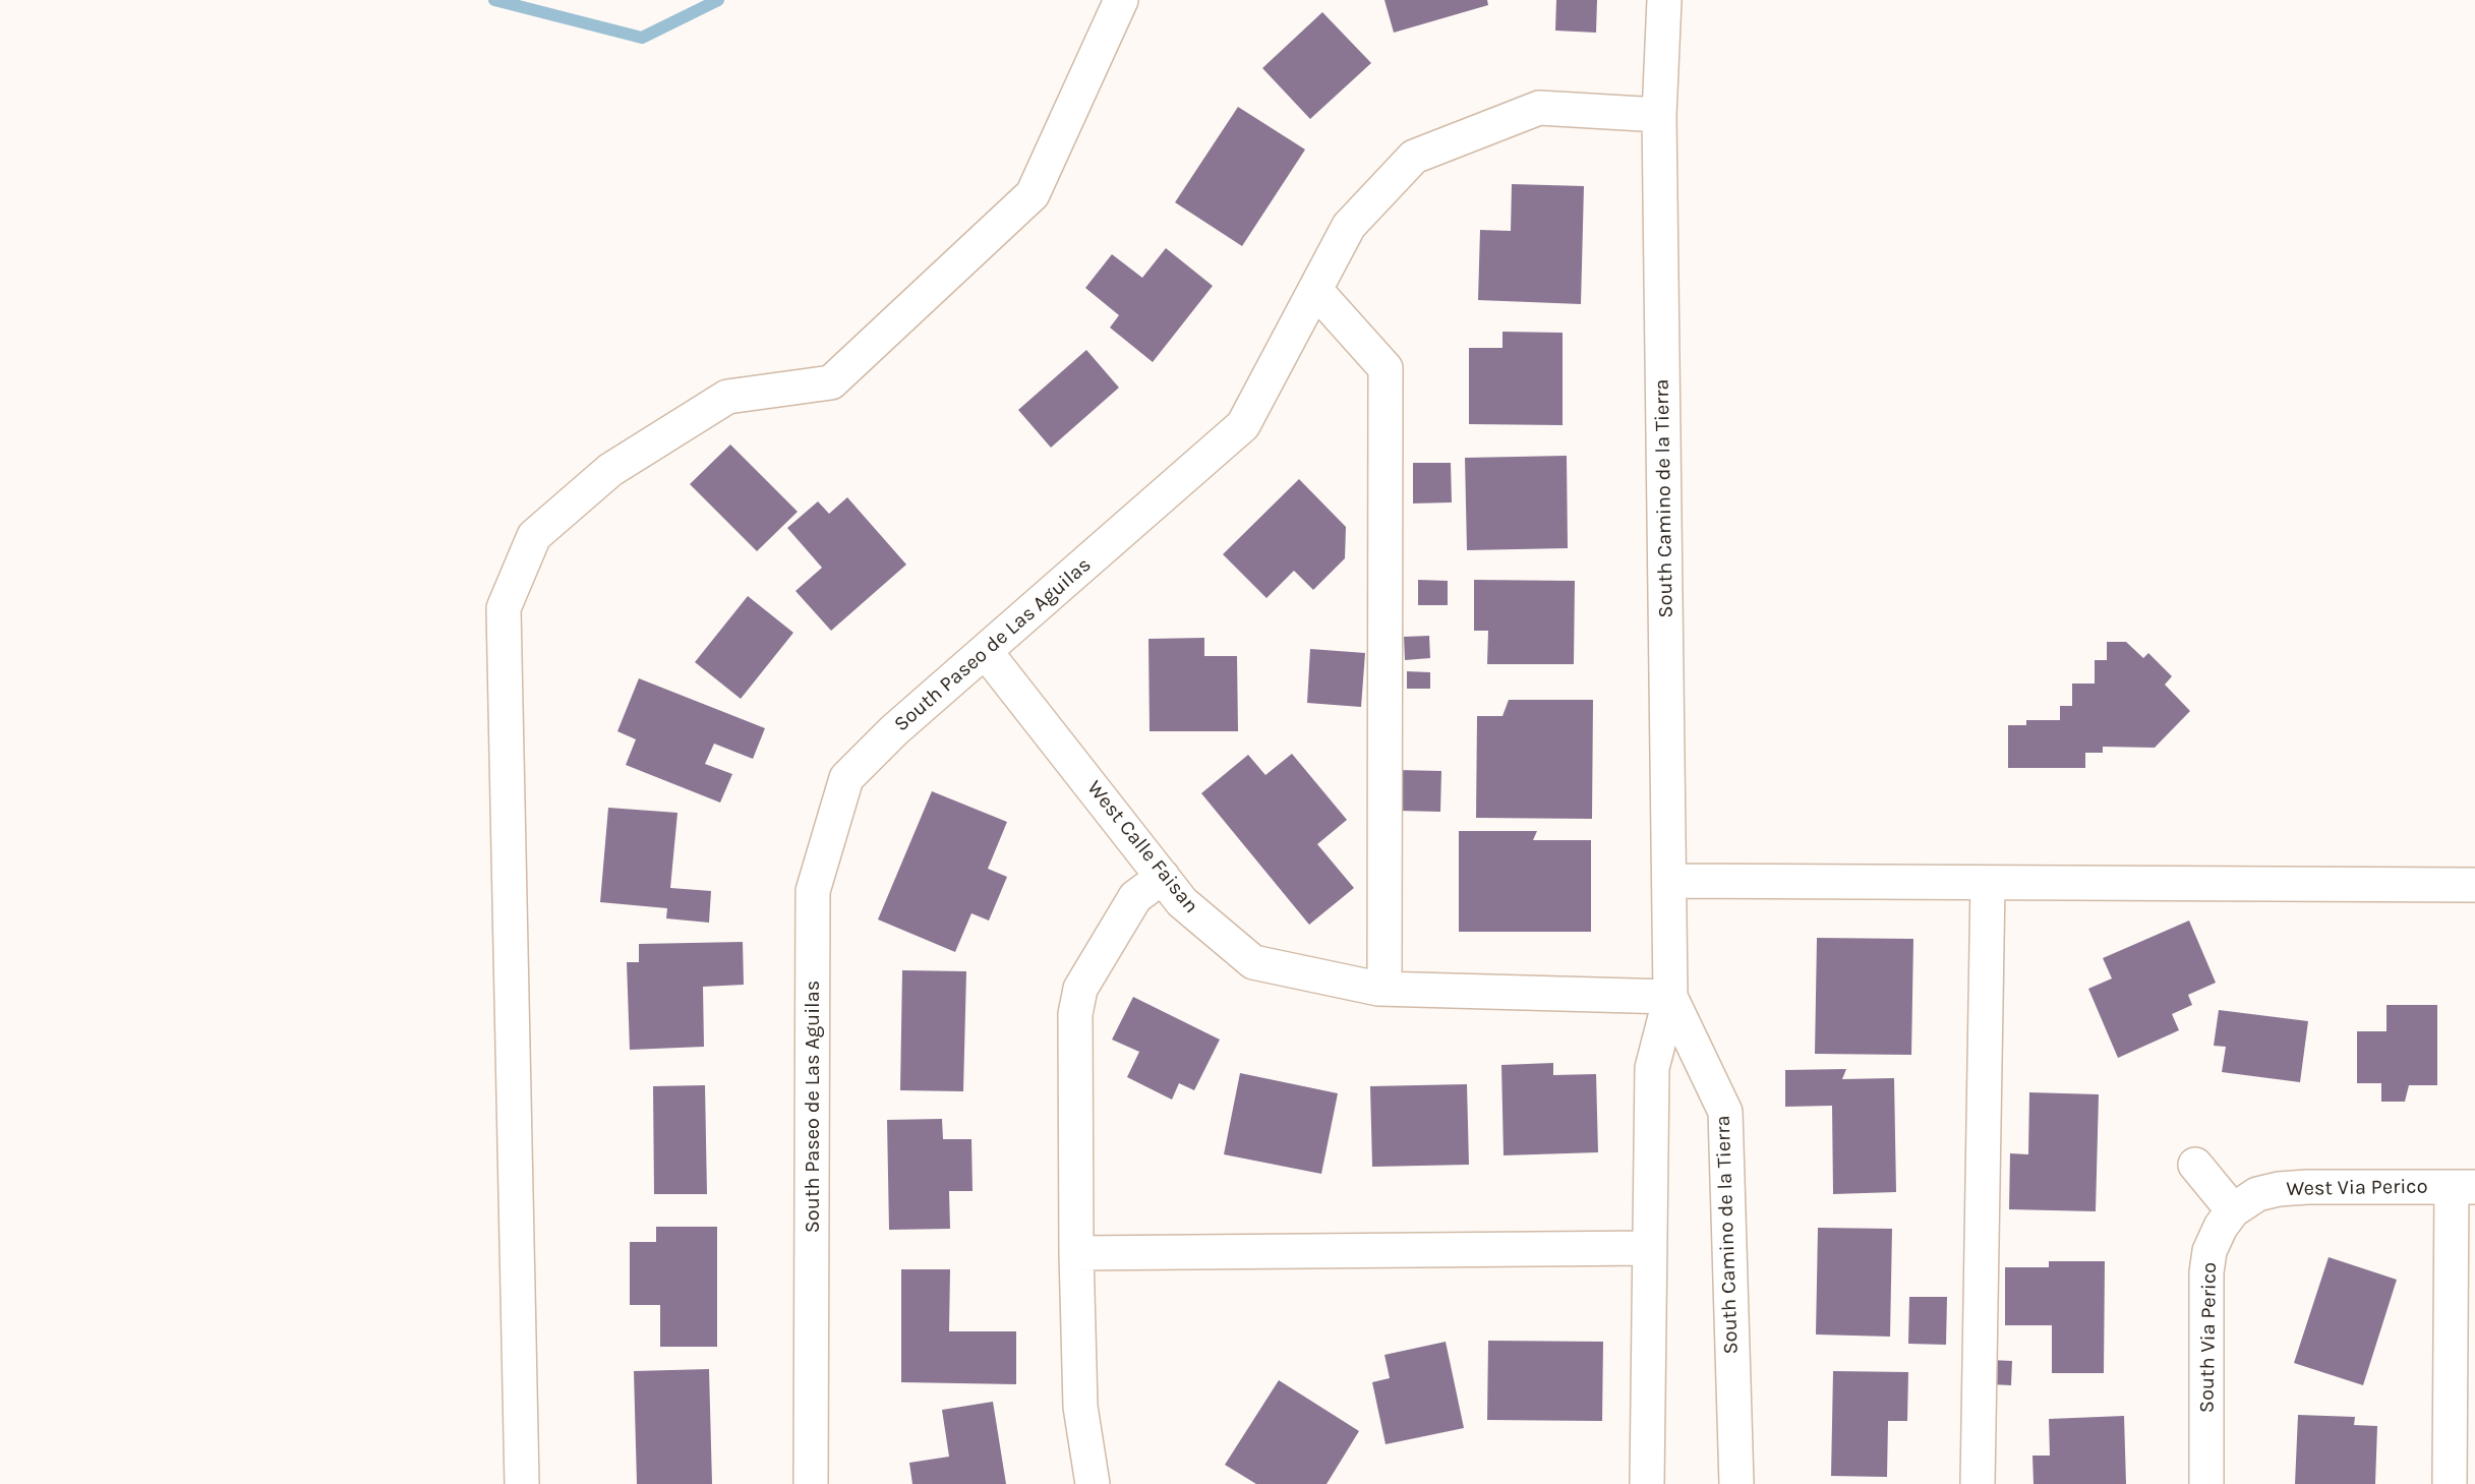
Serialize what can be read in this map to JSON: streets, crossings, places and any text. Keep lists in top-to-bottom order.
{
  "streets": {
    "street": [
      "South Camino de la Tierra",
      "South Paseo de Las Aguilas",
      "West Calle Faisan",
      "West Via Perico",
      "South Via Perico"
    ]
  },
  "crossings": [
    ["South Camino de la Tierra", "South Paseo de Las Aguilas"],
    ["South Camino de la Tierra", "West Calle Faisan"],
    ["South Paseo de Las Aguilas", "West Calle Faisan"],
    ["West Via Perico", "South Via Perico"]
  ]
}
